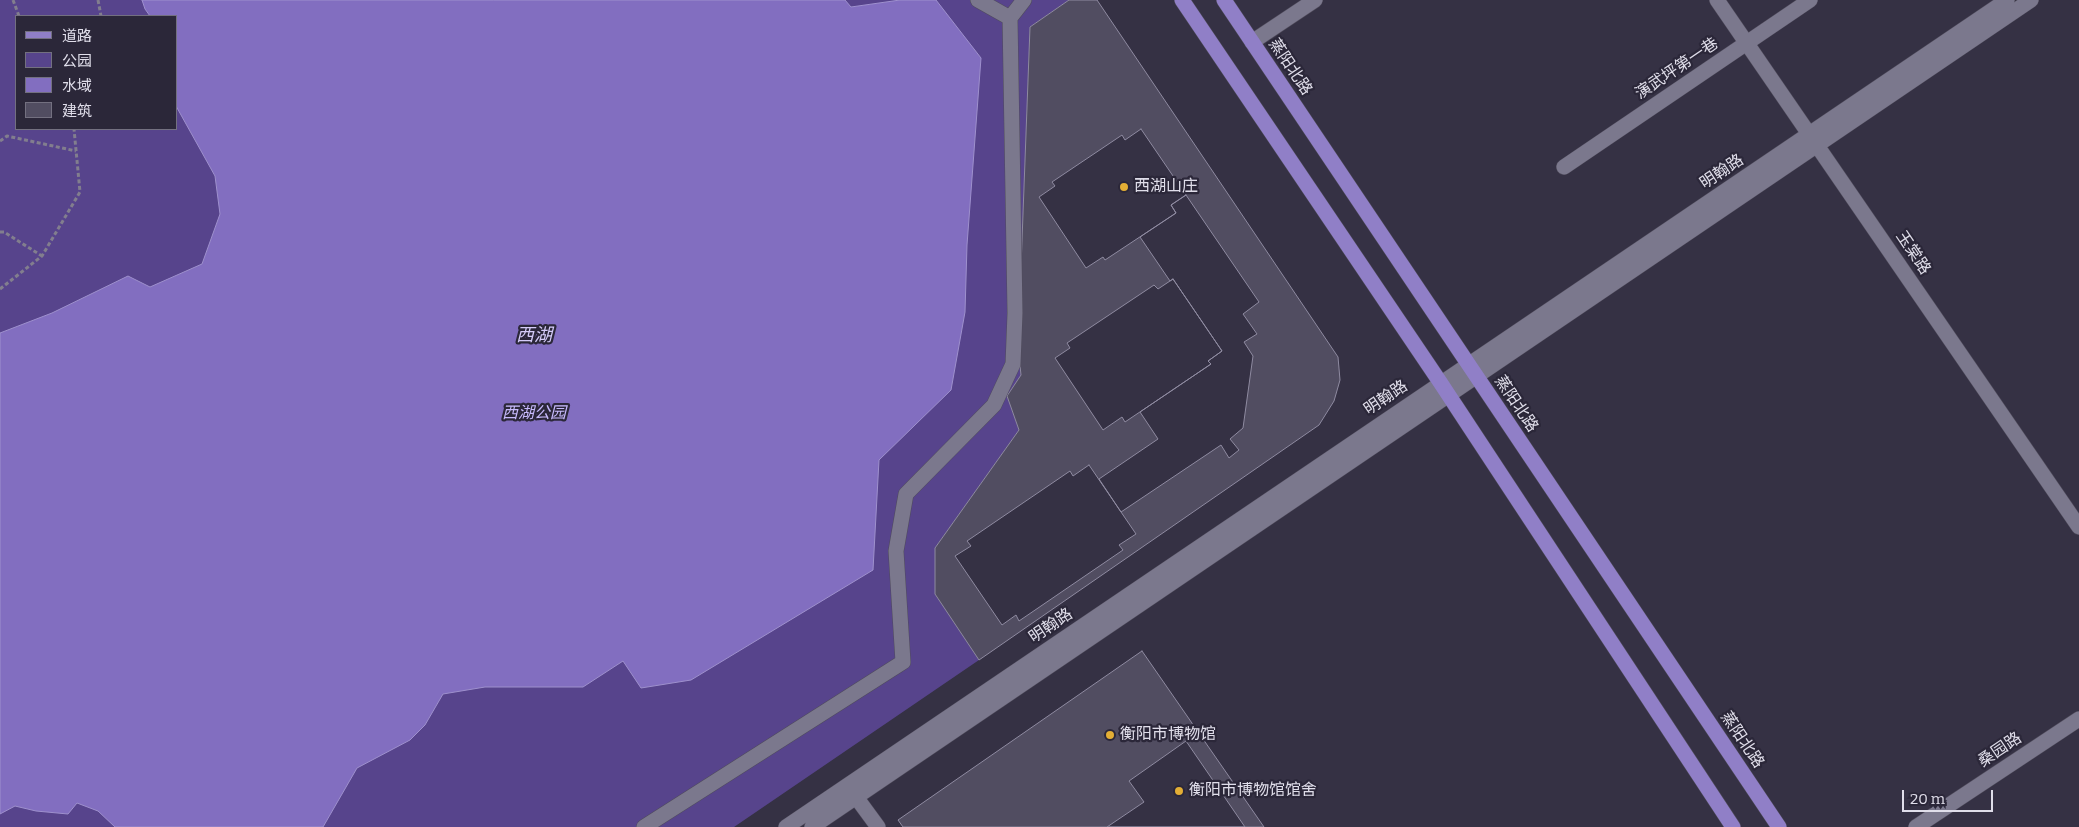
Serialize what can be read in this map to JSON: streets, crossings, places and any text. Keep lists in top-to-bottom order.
{
  "streets": {
    "main road": ["蒸阳北路"],
    "street": [
      "演武坪第一巷",
      "明翰路",
      "玉棠路",
      "桑园路"
    ]
  },
  "crossings": [
    ["蒸阳北路", "明翰路"],
    ["演武坪第一巷", "玉棠路"],
    ["明翰路", "玉棠路"]
  ],
  "water": ["西湖"],
  "parks": ["西湖公园"],
  "places": ["西湖山庄", "衡阳市博物馆", "衡阳市博物馆馆舍"],
  "legend": [
    "道路",
    "公园",
    "水域",
    "建筑"
  ],
  "scale_bar": "20 m"
}
